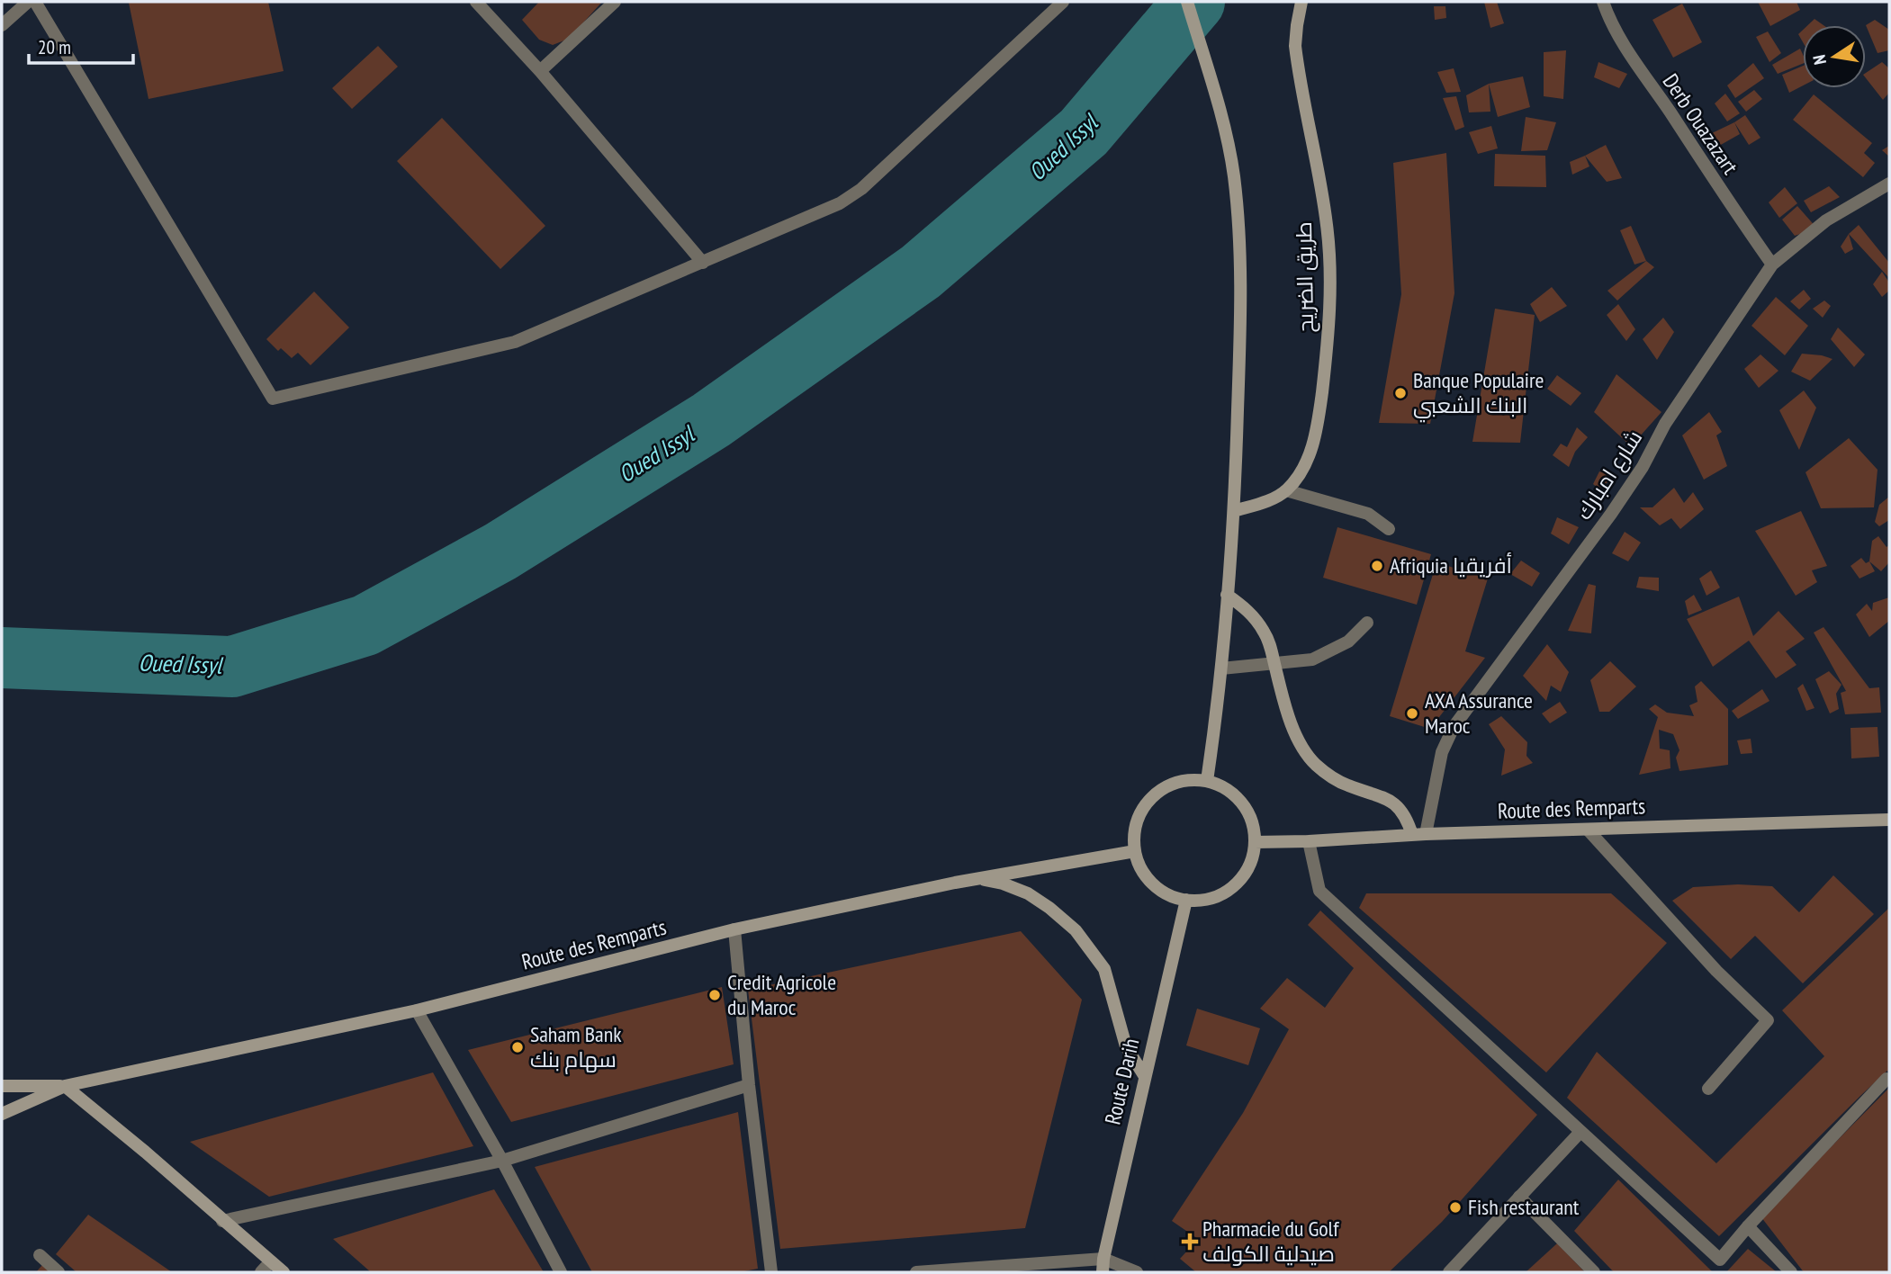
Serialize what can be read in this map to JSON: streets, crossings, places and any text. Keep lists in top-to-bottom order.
{
  "streets": {
    "main road": ["طريق الضريح", "Route des Remparts", "Route Darih"],
    "street": ["Derb Ouazazart", "شارع امبارك"]
  },
  "crossings": [
    ["Derb Ouazazart", "شارع امبارك"],
    ["شارع امبارك", "Route des Remparts"],
    ["Route des Remparts", "Route Darih"]
  ],
  "water": ["Oued Issyl"],
  "places": {
    "other": [
      "Banque Populaire البنك الشعبي",
      "Afriquia أفريقيا",
      "AXA Assurance Maroc",
      "Credit Agricole du Maroc",
      "Saham Bank سهام بنك",
      "Fish restaurant"
    ],
    "health": ["Pharmacie du Golf صيدلية الكولف"]
  },
  "scale_bar": "20 m",
  "north": "left"
}
